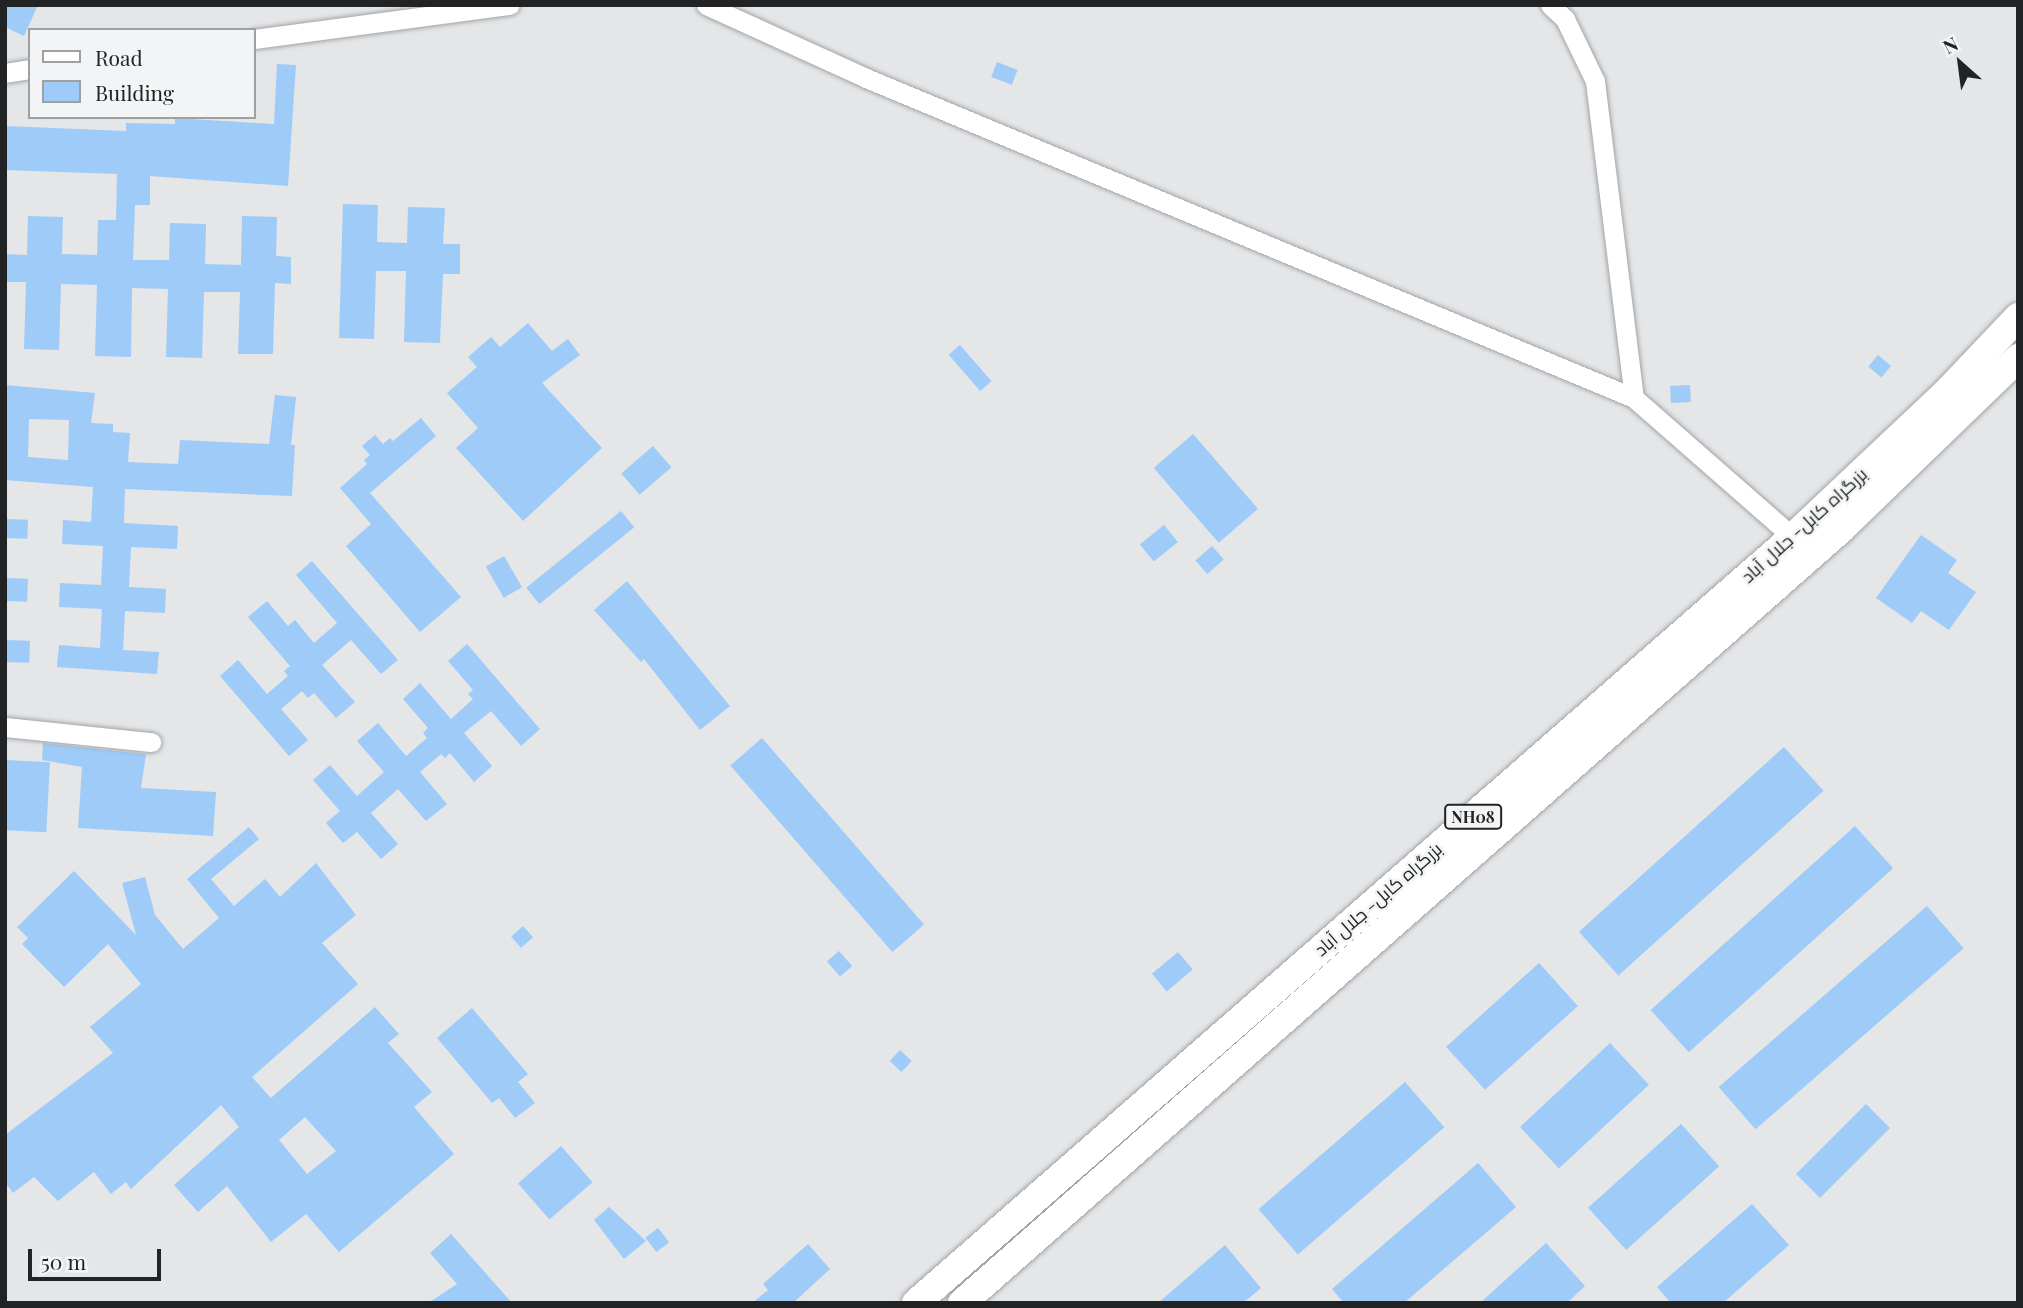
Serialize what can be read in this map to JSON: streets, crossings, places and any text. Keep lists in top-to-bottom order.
{
  "streets": {
    "highway": ["بزرگراه کابل- جلال آباد", "NH08"]
  },
  "legend": ["Road", "Building"],
  "scale_bar": "50 m",
  "north": "top left"
}
